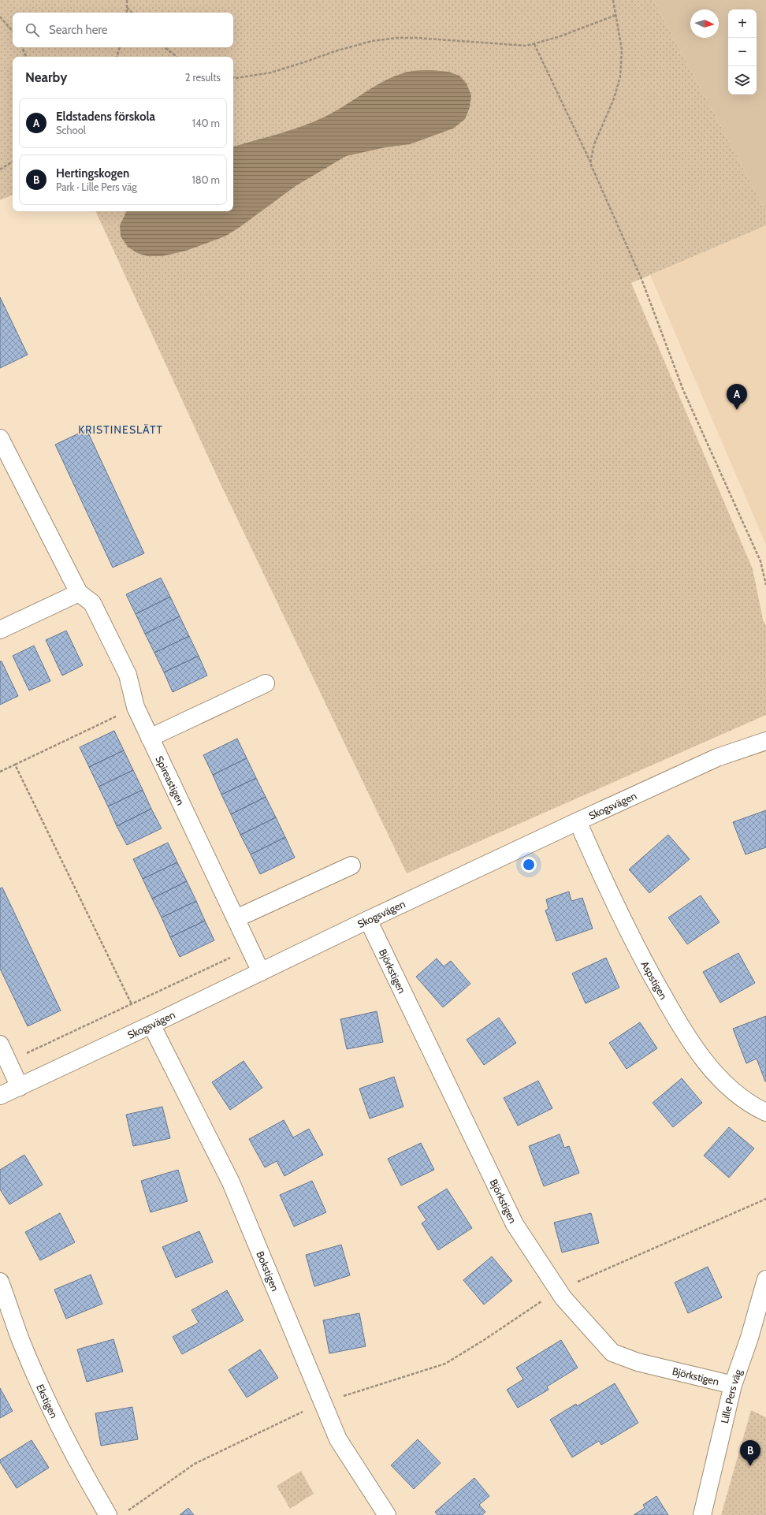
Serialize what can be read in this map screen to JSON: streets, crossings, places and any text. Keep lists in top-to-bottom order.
{
  "streets": {
    "street": [
      "Spireastigen",
      "Skogsvägen",
      "Björkstigen",
      "Aspstigen",
      "Bokstigen",
      "Lille Pers väg",
      "Ekstigen"
    ]
  },
  "crossings": [
    ["Spireastigen", "Skogsvägen"],
    ["Skogsvägen", "Björkstigen"],
    ["Skogsvägen", "Aspstigen"],
    ["Skogsvägen", "Bokstigen"],
    ["Björkstigen", "Lille Pers väg"]
  ],
  "districts": ["KRISTINESLÄTT"],
  "north": "right",
  "page": {
    "map_buttons": ["+", "−"],
    "search": "Search here",
    "heading": ["Nearby", "2 results"],
    "list": [
      {
        "mark": "A",
        "name": "Eldstadens förskola",
        "note": "School",
        "value": "140 m"
      },
      {
        "mark": "B",
        "name": "Hertingskogen",
        "note": "Park · Lille Pers väg",
        "value": "180 m"
      }
    ],
    "pins": ["A", "B"]
  }
}
